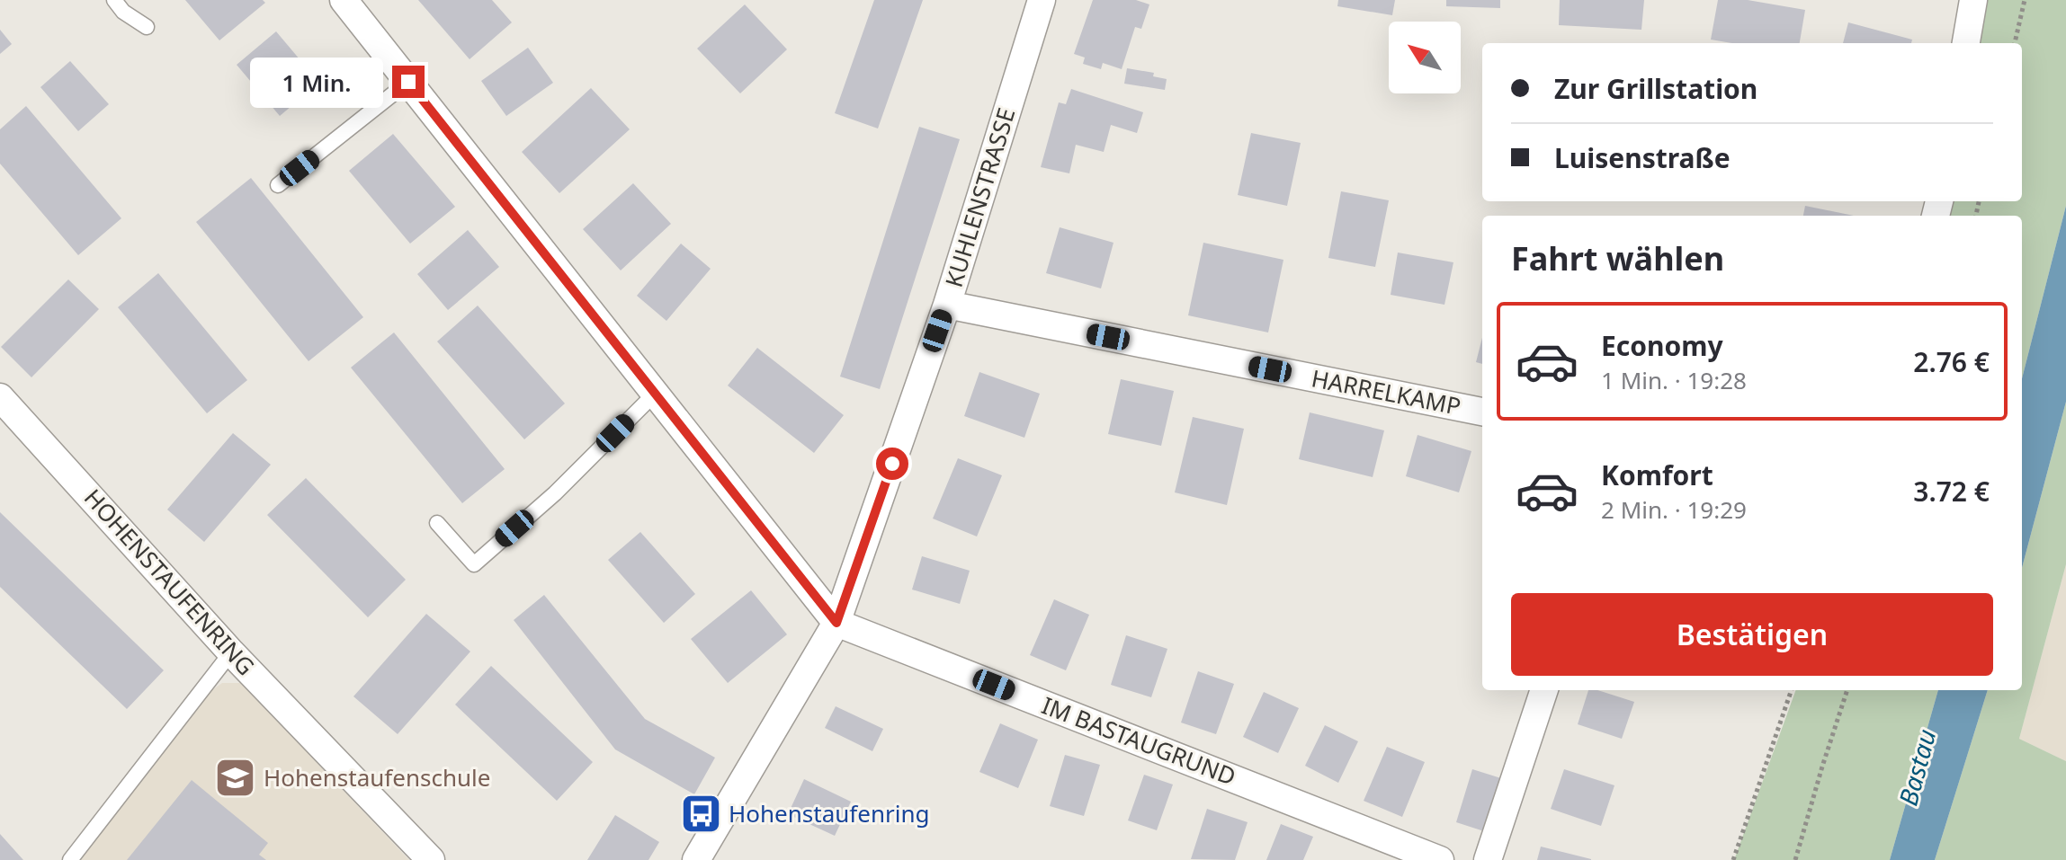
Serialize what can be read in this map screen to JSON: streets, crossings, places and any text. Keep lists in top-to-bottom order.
{
  "streets": {
    "street": [
      "KUHLENSTRASSE",
      "HARRELKAMP",
      "HOHENSTAUFENRING",
      "IM BASTAUGRUND"
    ]
  },
  "crossings": [
    ["KUHLENSTRASSE", "HARRELKAMP"],
    ["KUHLENSTRASSE", "IM BASTAUGRUND"]
  ],
  "water": ["Bastau"],
  "places": {
    "school or university": ["Hohenstaufenschule"],
    "bus stop": ["Hohenstaufenring"]
  },
  "north": "top left",
  "page": {
    "banner": ["Zur Grillstation", "Luisenstraße"],
    "bubble": "1 Min.",
    "heading": "Fahrt wählen",
    "list": [
      {
        "name": "Economy",
        "note": "1 Min. · 19:28",
        "value": "2.76 €"
      },
      {
        "name": "Komfort",
        "note": "2 Min. · 19:29",
        "value": "3.72 €"
      }
    ],
    "buttons": "Bestätigen"
  }
}
